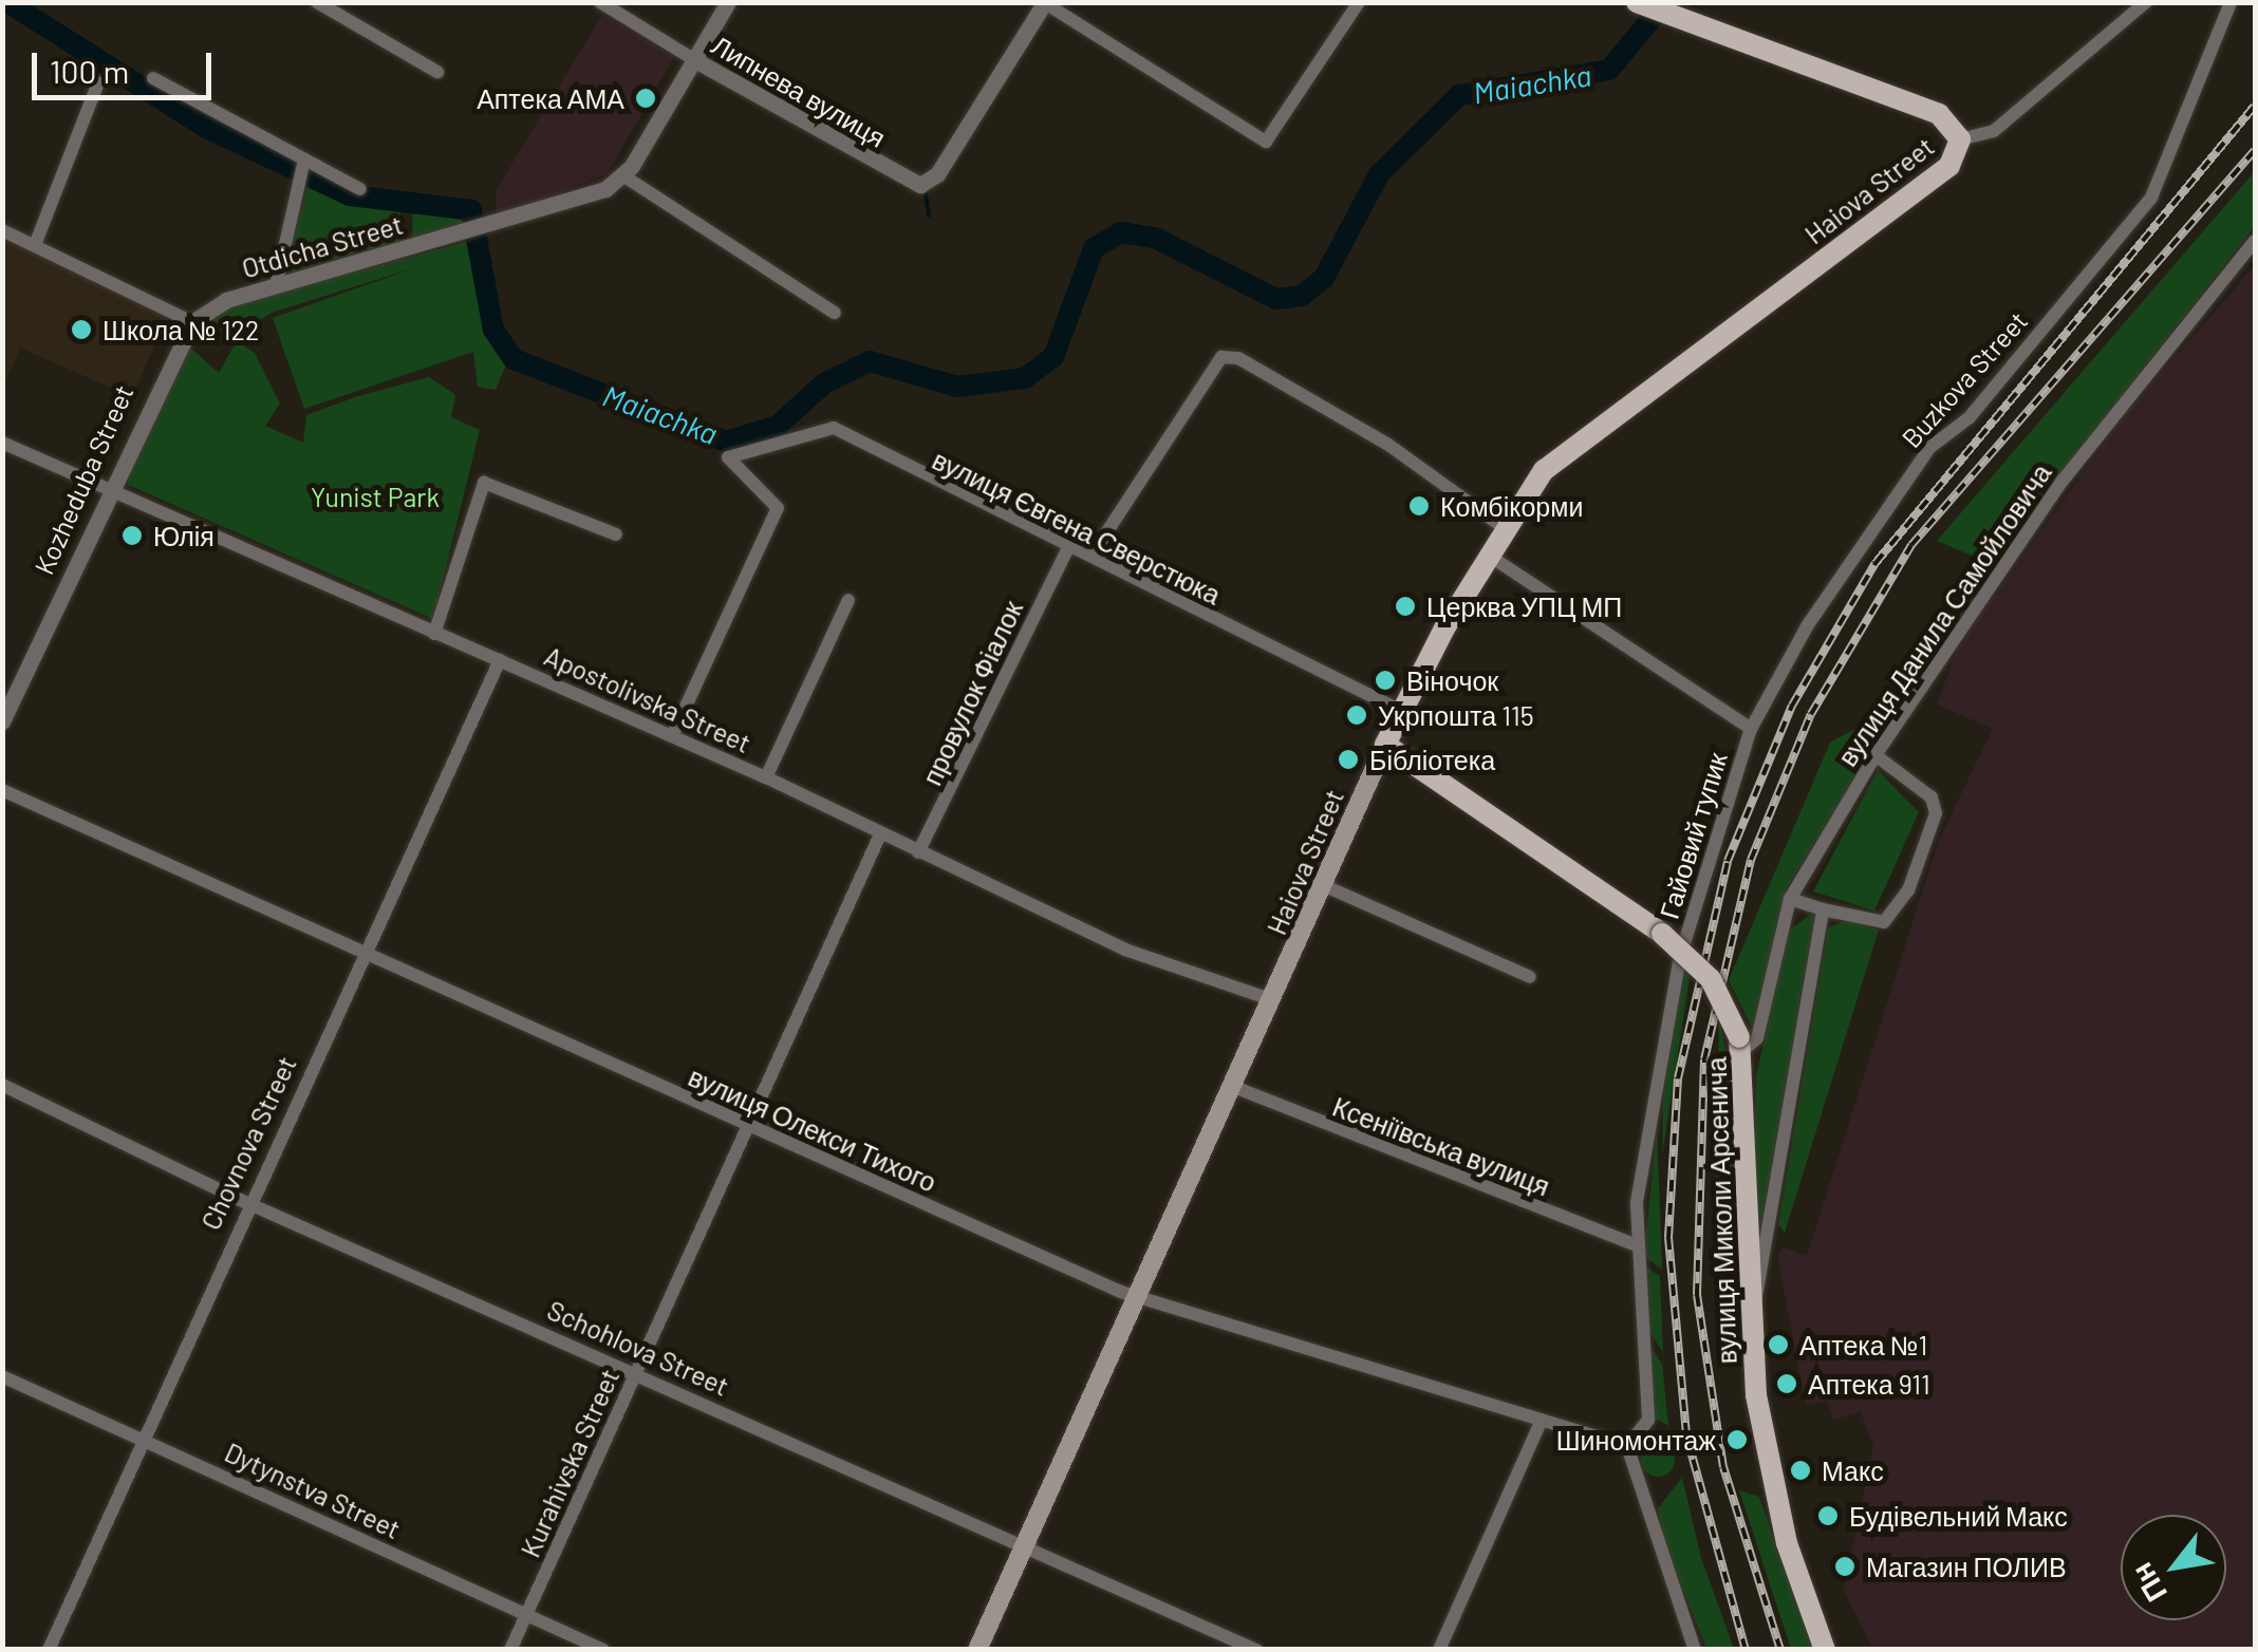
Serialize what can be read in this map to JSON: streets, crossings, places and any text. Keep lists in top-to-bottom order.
{
  "streets": {
    "main road": ["Haiova Street", "вулиця Миколи Арсенича"],
    "street": [
      "Липнева вулиця",
      "Otdicha Street",
      "Buzkova Street",
      "Kozheduba Street",
      "вулиця Євгена Сверстюка",
      "вулиця Данила Самойловича",
      "провулок Фіалок",
      "Apostolivska Street",
      "Гайовий тупик",
      "вулиця Олекси Тихого",
      "Chovnova Street",
      "Ксеніївська вулиця",
      "Schohlova Street",
      "Kurahivska Street",
      "Dytynstva Street"
    ]
  },
  "crossings": [
    ["Haiova Street", "вулиця Євгена Сверстюка"],
    ["Haiova Street", "Apostolivska Street"],
    ["Haiova Street", "вулиця Олекси Тихого"],
    ["Haiova Street", "Ксеніївська вулиця"],
    ["Haiova Street", "вулиця Миколи Арсенича"],
    ["Haiova Street", "Schohlova Street"],
    ["Otdicha Street", "Kozheduba Street"],
    ["Buzkova Street", "Гайовий тупик"],
    ["Kozheduba Street", "Apostolivska Street"],
    ["вулиця Євгена Сверстюка", "провулок Фіалок"],
    ["вулиця Євгена Сверстюка", "Apostolivska Street"],
    ["вулиця Данила Самойловича", "вулиця Миколи Арсенича"],
    ["провулок Фіалок", "Apostolivska Street"],
    ["Apostolivska Street", "Chovnova Street"],
    ["Apostolivska Street", "Kurahivska Street"],
    ["Гайовий тупик", "вулиця Олекси Тихого"],
    ["Гайовий тупик", "Ксеніївська вулиця"],
    ["вулиця Олекси Тихого", "Chovnova Street"],
    ["вулиця Олекси Тихого", "Kurahivska Street"],
    ["Chovnova Street", "Schohlova Street"],
    ["Chovnova Street", "Dytynstva Street"],
    ["Schohlova Street", "Kurahivska Street"],
    ["Kurahivska Street", "Dytynstva Street"]
  ],
  "water": ["Maiachka"],
  "parks": ["Yunist Park"],
  "places": [
    "Аптека АМА",
    "Школа № 122",
    "Комбікорми",
    "Юлія",
    "Церква УПЦ МП",
    "Віночок",
    "Укрпошта 115",
    "Бібліотека",
    "Аптека №1",
    "Аптека 911",
    "Шиномонтаж",
    "Макс",
    "Будівельний Макс",
    "Магазин ПОЛИВ"
  ],
  "scale_bar": "100 m",
  "north": "bottom left"
}
